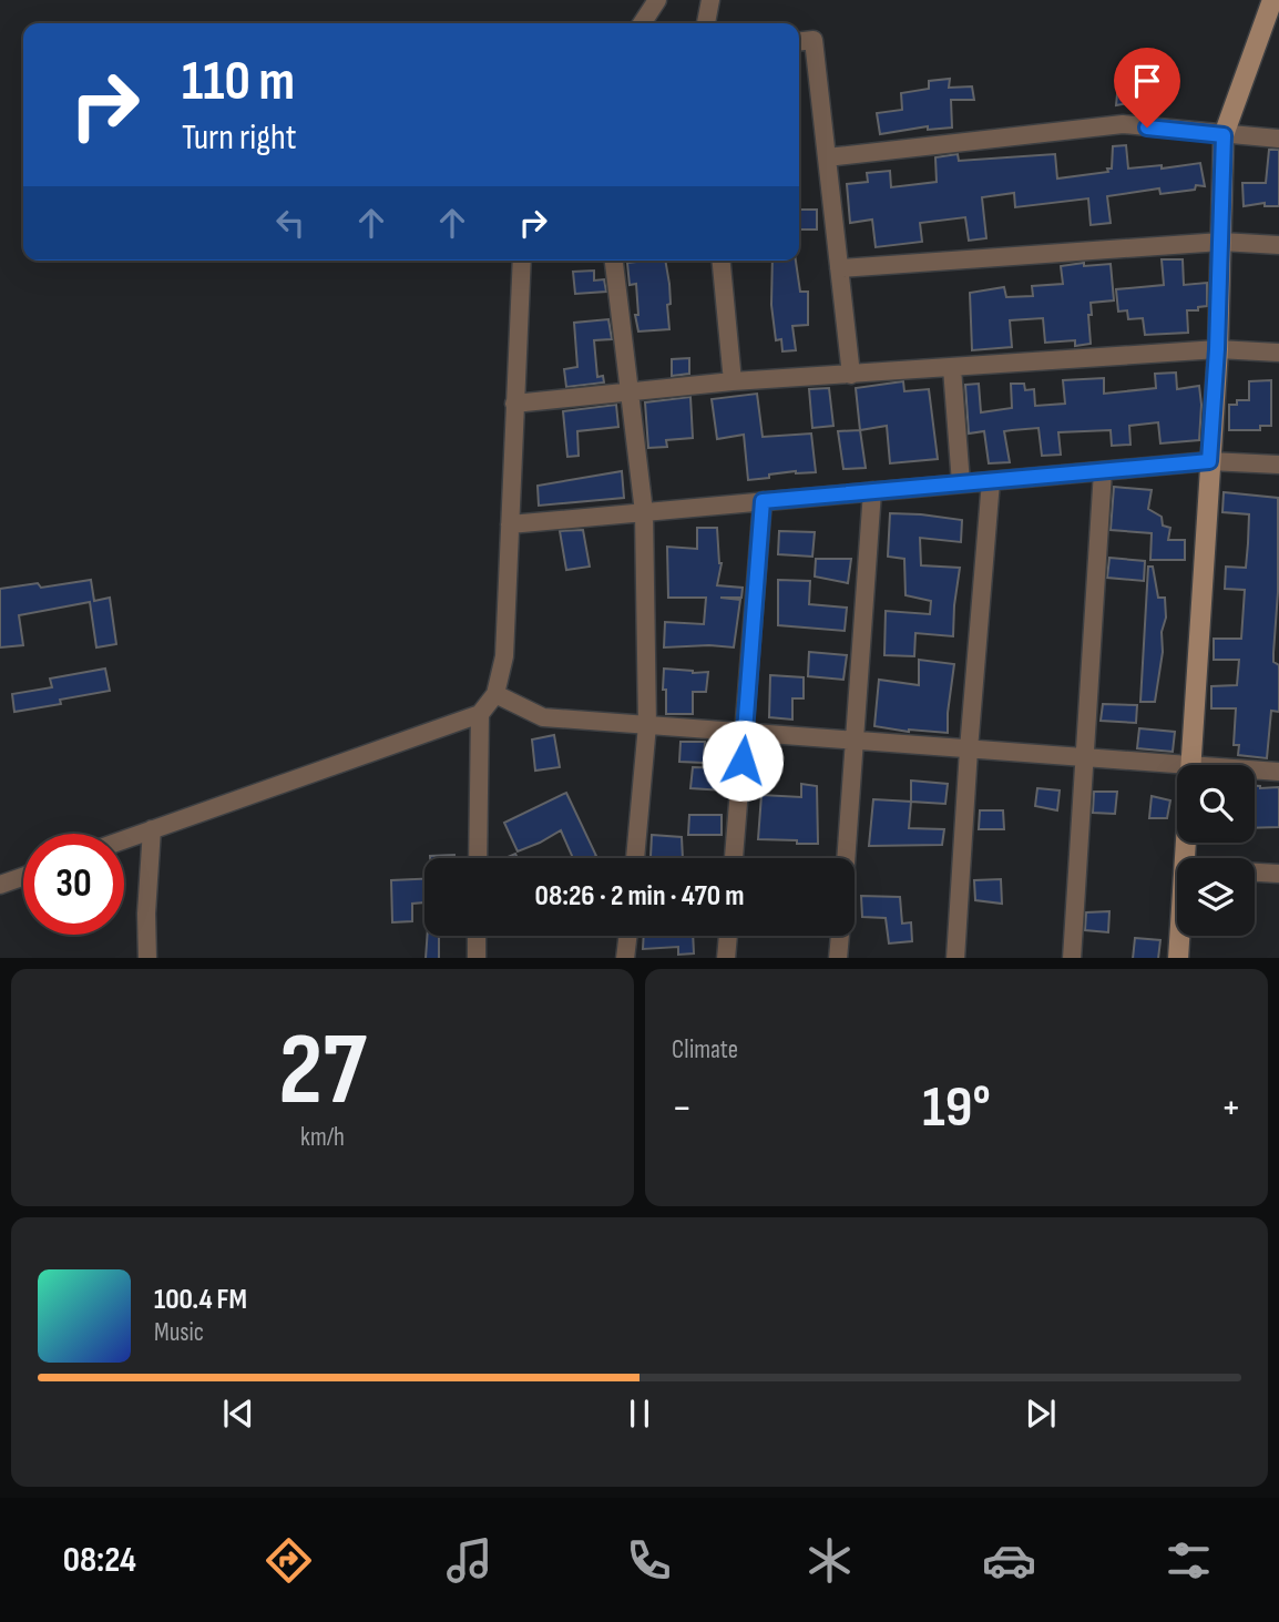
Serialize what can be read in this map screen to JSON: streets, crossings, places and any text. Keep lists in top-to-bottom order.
{
  "page": {
    "turn": ["110 m", "Turn right"],
    "limit": "30",
    "trip": "08:26 · 2 min · 470 m",
    "tile": [
      ["27", "km/h"],
      "Climate"
    ],
    "heat": ["−", "19°", "+"],
    "song": ["100.4 FM", "Music"],
    "tabs": "08:24"
  }
}
